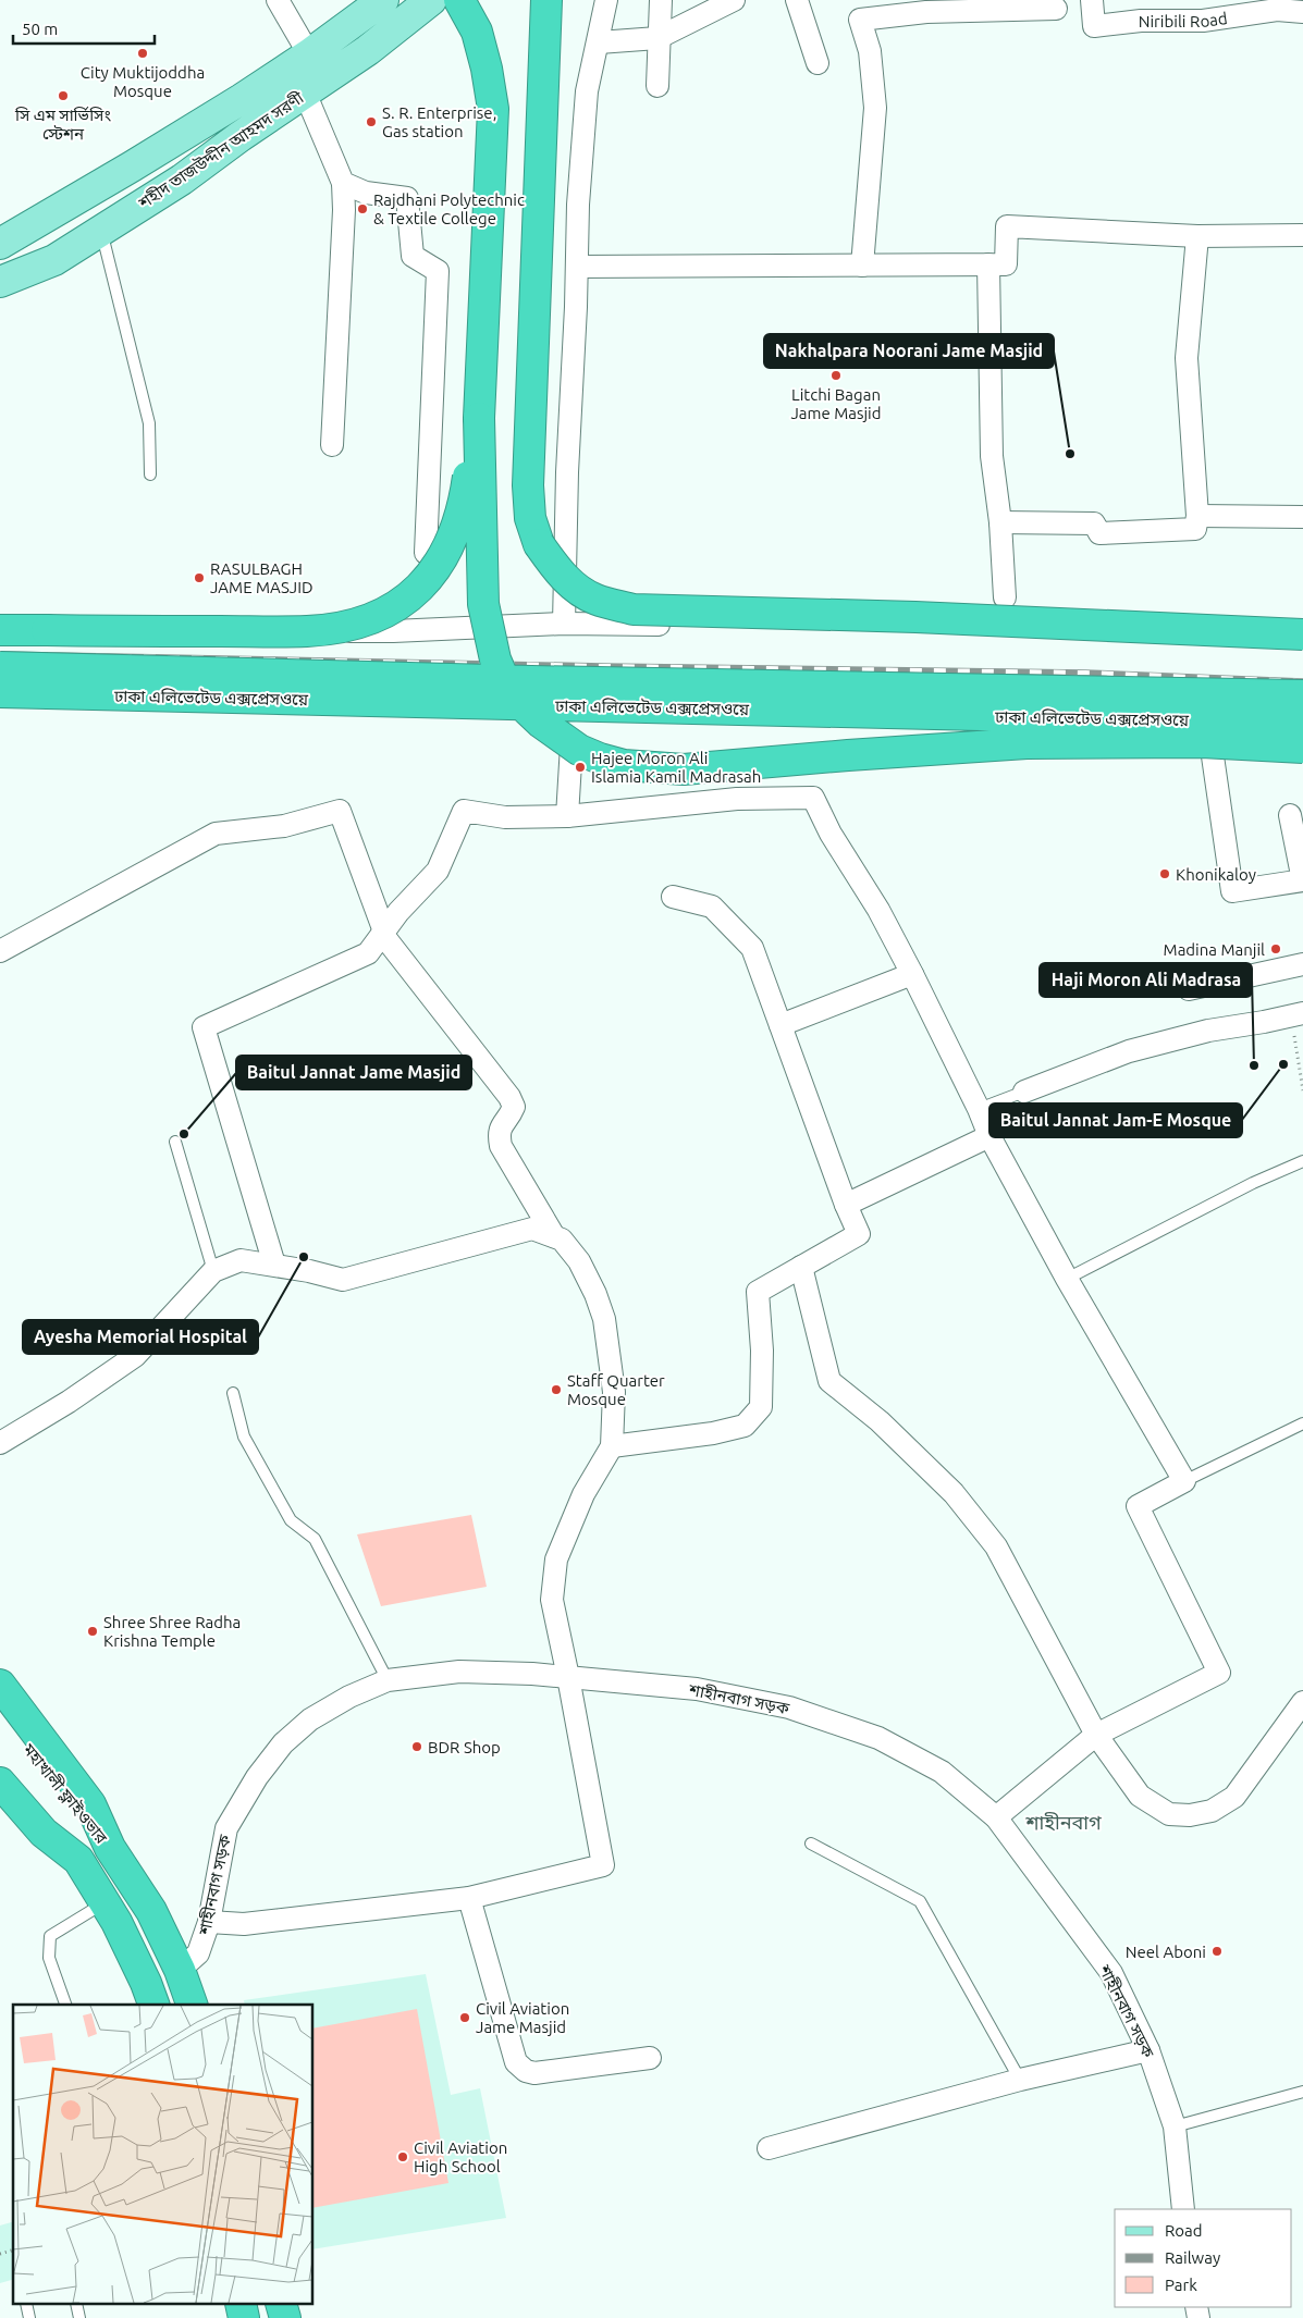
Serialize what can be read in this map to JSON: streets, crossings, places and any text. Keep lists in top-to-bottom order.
{
  "streets": {
    "highway": ["ঢাকা এলিভেটেড এক্সপ্রেসওয়ে", "মহাখালী ফ্লাইওভার"],
    "main road": ["শহীদ তাজউদ্দীন আহমদ সরণী"],
    "street": ["Niribili Road", "শাহীনবাগ সড়ক"]
  },
  "districts": ["শাহীনবাগ"],
  "places": [
    "City Muktijoddha Mosque",
    "সি এম সার্ভিসিং স্টেশন",
    "S. R. Enterprise, Gas station",
    "Rajdhani Polytechnic & Textile College",
    "Litchi Bagan Jame Masjid",
    "Nakhalpara Noorani Jame Masjid",
    "RASULBAGH JAME MASJID",
    "Hajee Moron Ali Islamia Kamil Madrasah",
    "Khonikaloy",
    "Madina Manjil",
    "Baitul Jannat Jam-E Mosque",
    "Haji Moron Ali Madrasa",
    "Baitul Jannat Jame Masjid",
    "Ayesha Memorial Hospital",
    "Staff Quarter Mosque",
    "Shree Shree Radha Krishna Temple",
    "BDR Shop",
    "Neel Aboni",
    "Civil Aviation Jame Masjid",
    "Civil Aviation High School"
  ],
  "legend": ["Road", "Railway", "Park"],
  "scale_bar": "50 m"
}
